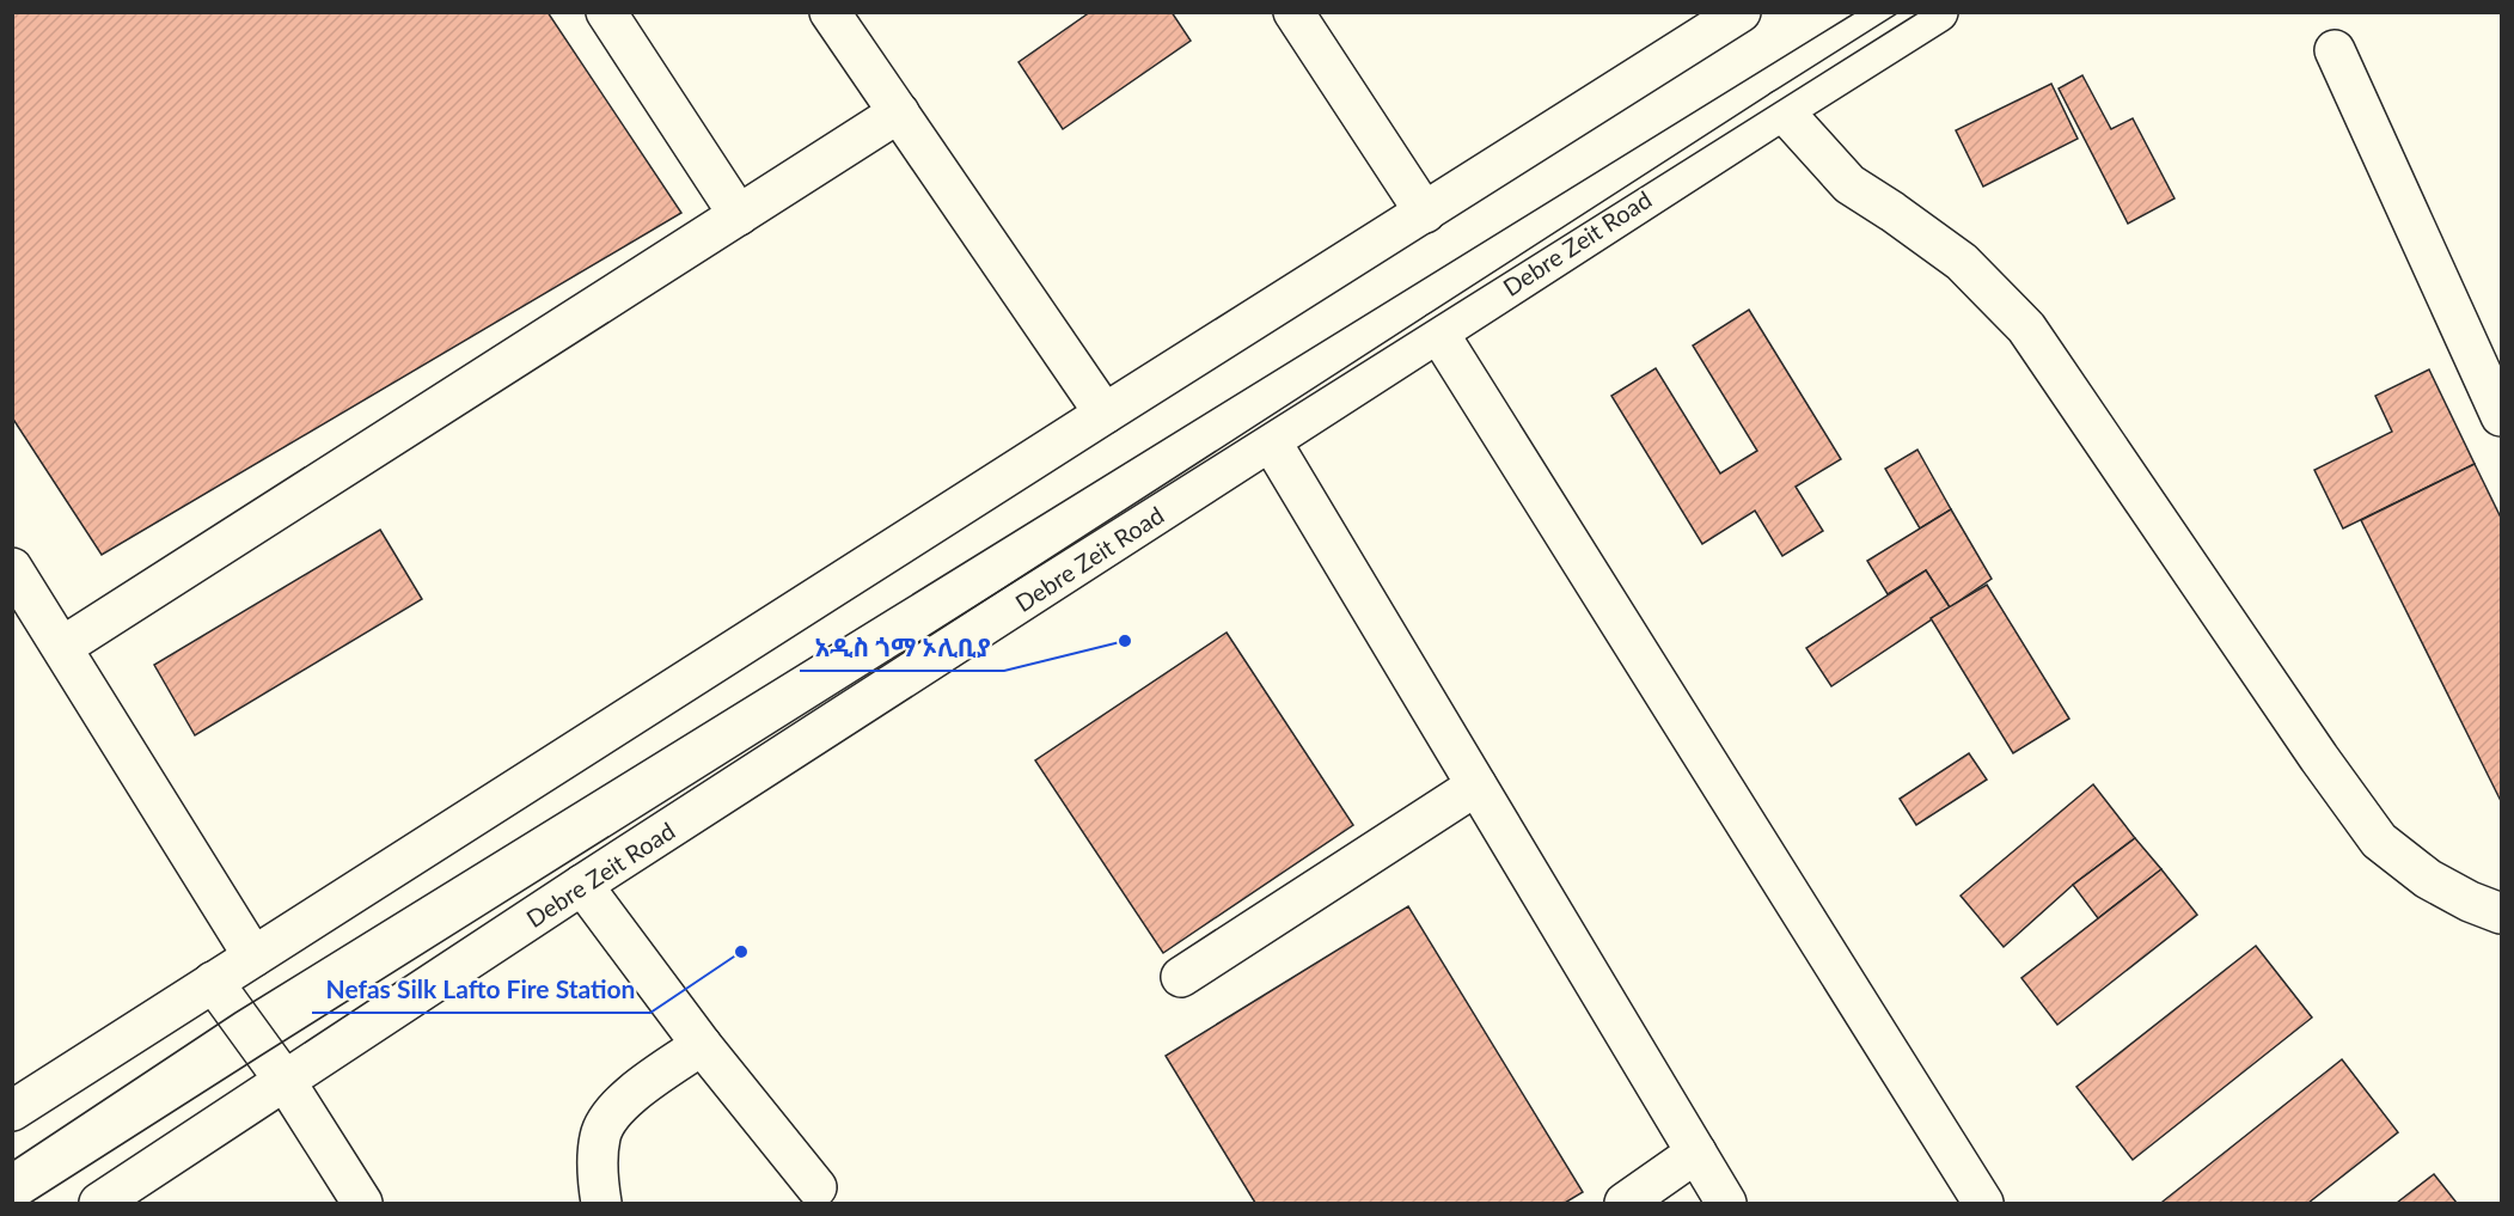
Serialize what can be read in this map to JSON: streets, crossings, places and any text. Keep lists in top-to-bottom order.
{
  "streets": {
    "main road": ["Debre Zeit Road"]
  },
  "places": ["አዲስ ጎማ ኦሊቢያ", "Nefas Silk Lafto Fire Station"]
}
